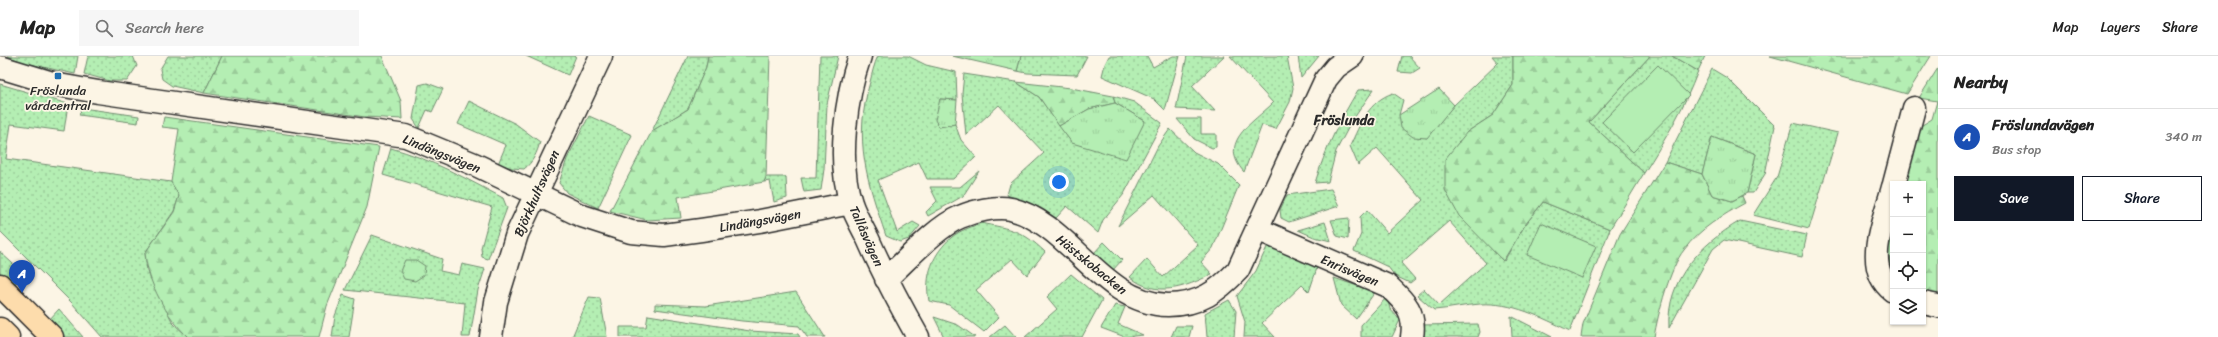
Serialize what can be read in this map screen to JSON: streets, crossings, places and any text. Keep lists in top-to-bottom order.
{
  "streets": {
    "street": [
      "Lindängsvägen",
      "Björkhultsvägen",
      "Tallåsvägen",
      "Hästskobacken",
      "Enrisvägen"
    ]
  },
  "crossings": [
    ["Lindängsvägen", "Björkhultsvägen"],
    ["Lindängsvägen", "Tallåsvägen"],
    ["Tallåsvägen", "Hästskobacken"],
    ["Hästskobacken", "Enrisvägen"]
  ],
  "districts": ["Fröslunda"],
  "places": {
    "transit": ["Fröslunda vårdcentral"]
  },
  "page": {
    "header": "Map",
    "search": "Search here",
    "nav": ["Map", "Layers", "Share"],
    "heading": "Nearby",
    "list": [
      {
        "mark": "A",
        "name": "Fröslundavägen",
        "note": "Bus stop",
        "value": "340 m"
      }
    ],
    "buttons": ["Save", "Share"],
    "map_buttons": ["+", "−"],
    "pins": "A"
  }
}
